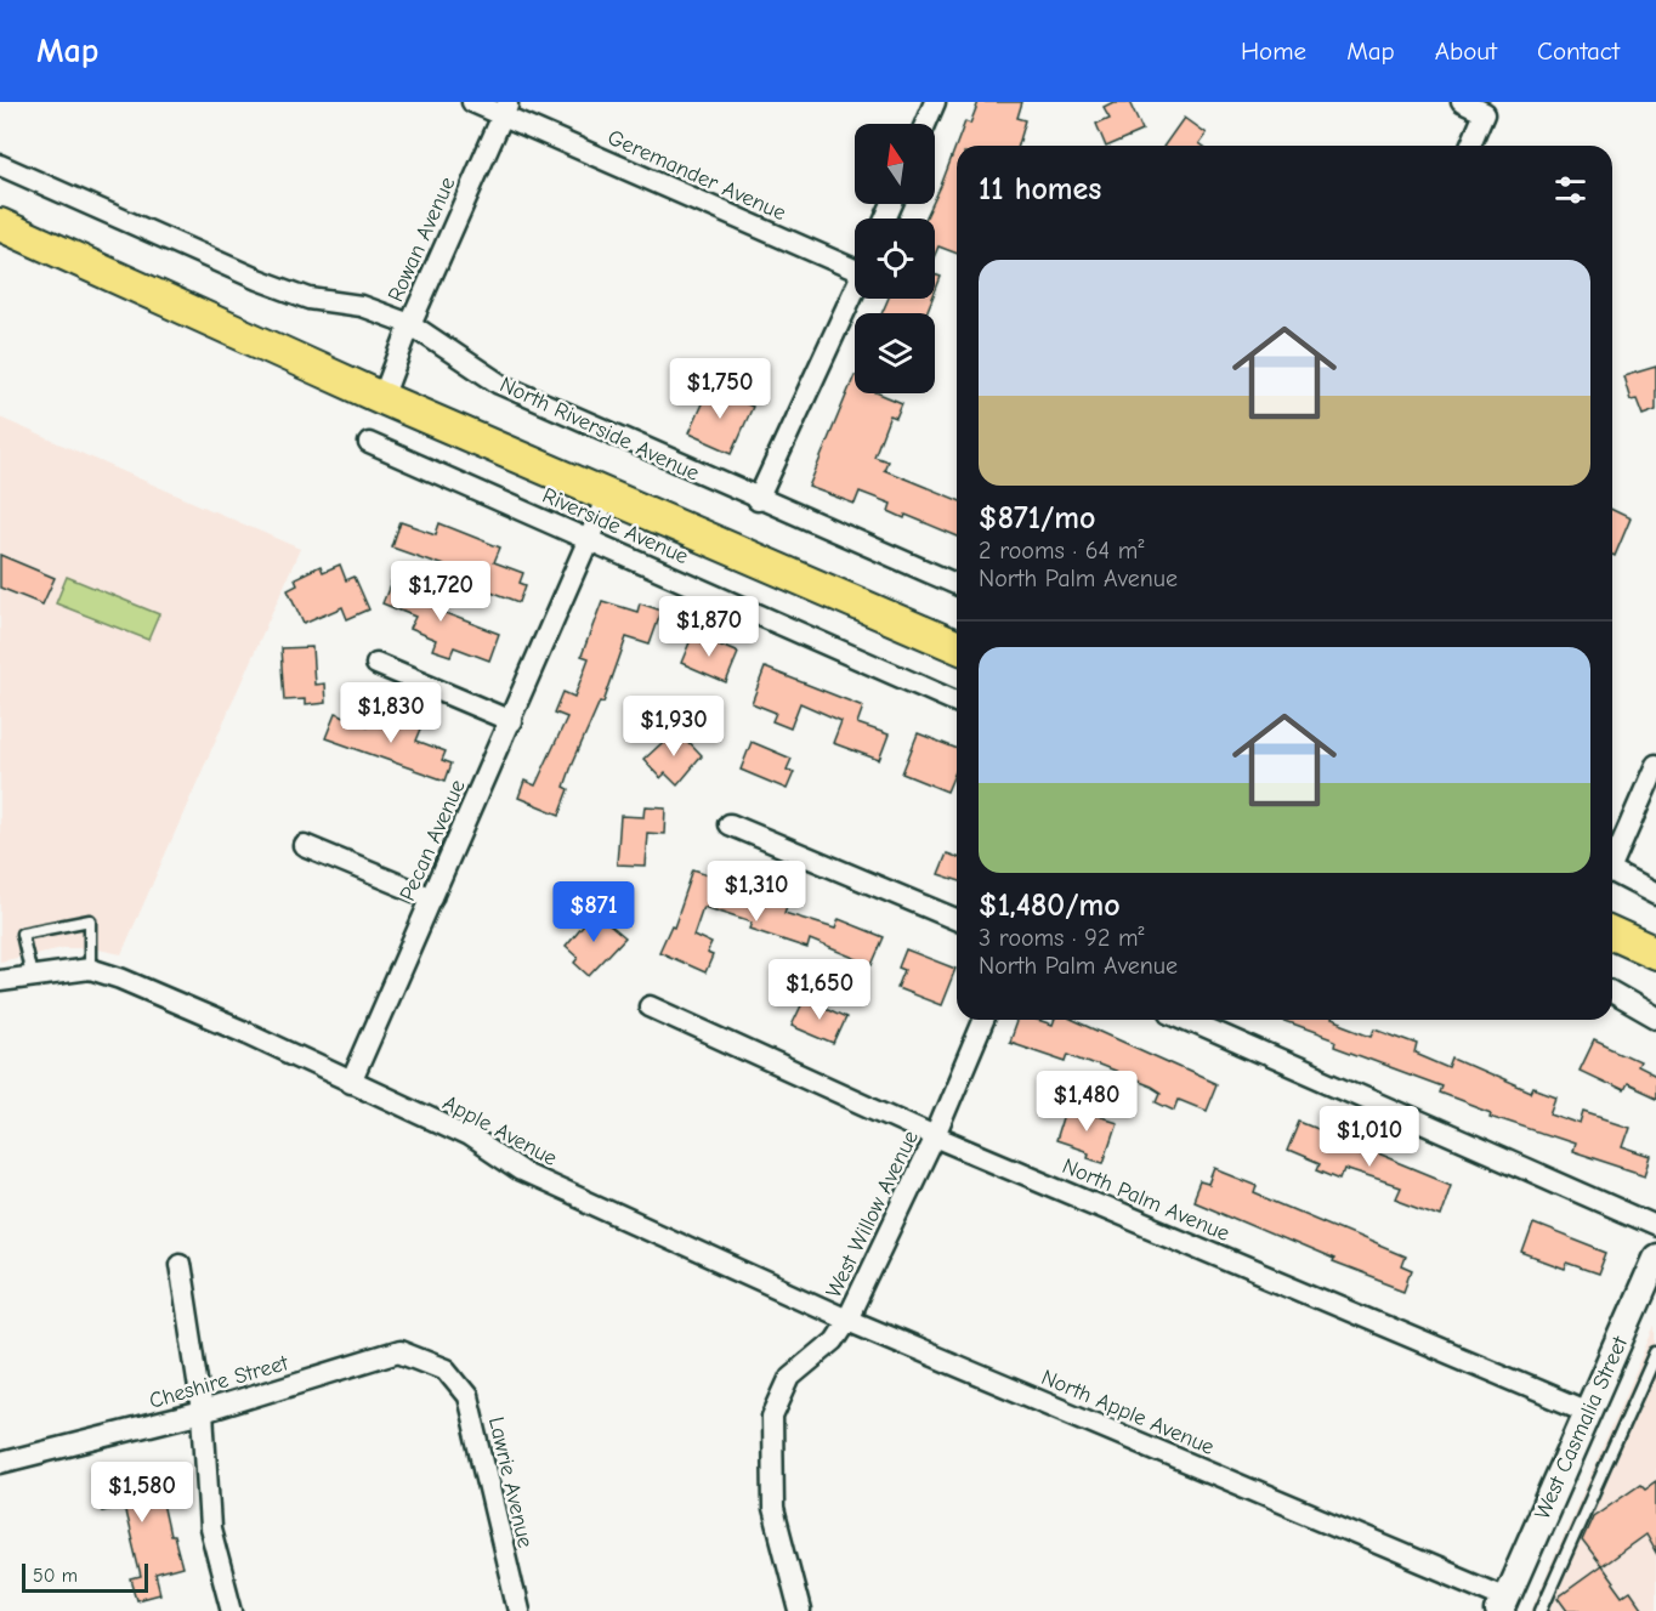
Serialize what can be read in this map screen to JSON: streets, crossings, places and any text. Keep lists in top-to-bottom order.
{
  "streets": {
    "street": [
      "Geremander Avenue",
      "Rowan Avenue",
      "North Riverside Avenue",
      "Riverside Avenue",
      "Pecan Avenue",
      "Apple Avenue",
      "North Palm Avenue",
      "West Willow Avenue",
      "Cheshire Street",
      "North Apple Avenue",
      "West Casmalia Street",
      "Lawrie Avenue"
    ]
  },
  "crossings": [
    ["Geremander Avenue", "Rowan Avenue"],
    ["Rowan Avenue", "North Riverside Avenue"],
    ["Riverside Avenue", "Pecan Avenue"],
    ["Pecan Avenue", "Apple Avenue"],
    ["Apple Avenue", "North Apple Avenue"],
    ["North Palm Avenue", "West Willow Avenue"],
    ["North Palm Avenue", "West Casmalia Street"],
    ["West Willow Avenue", "North Apple Avenue"],
    ["Cheshire Street", "Lawrie Avenue"],
    ["North Apple Avenue", "West Casmalia Street"]
  ],
  "scale_bar": "50 m",
  "north": "top",
  "page": {
    "header": "Map",
    "nav": [
      "Home",
      "Map",
      "About",
      "Contact"
    ],
    "heading": "11 homes",
    "list": [
      {
        "name": "$871/mo",
        "note": "2 rooms · 64 m² · North Palm Avenue"
      },
      {
        "name": "$1,480/mo",
        "note": "3 rooms · 92 m² · North Palm Avenue"
      }
    ],
    "price": [
      "$1,750",
      "$1,720",
      "$1,870",
      "$1,830",
      "$1,930",
      "$1,310",
      "$871",
      "$1,650",
      "$1,480",
      "$1,010",
      "$1,580"
    ],
    "scale": "50 m"
  }
}
